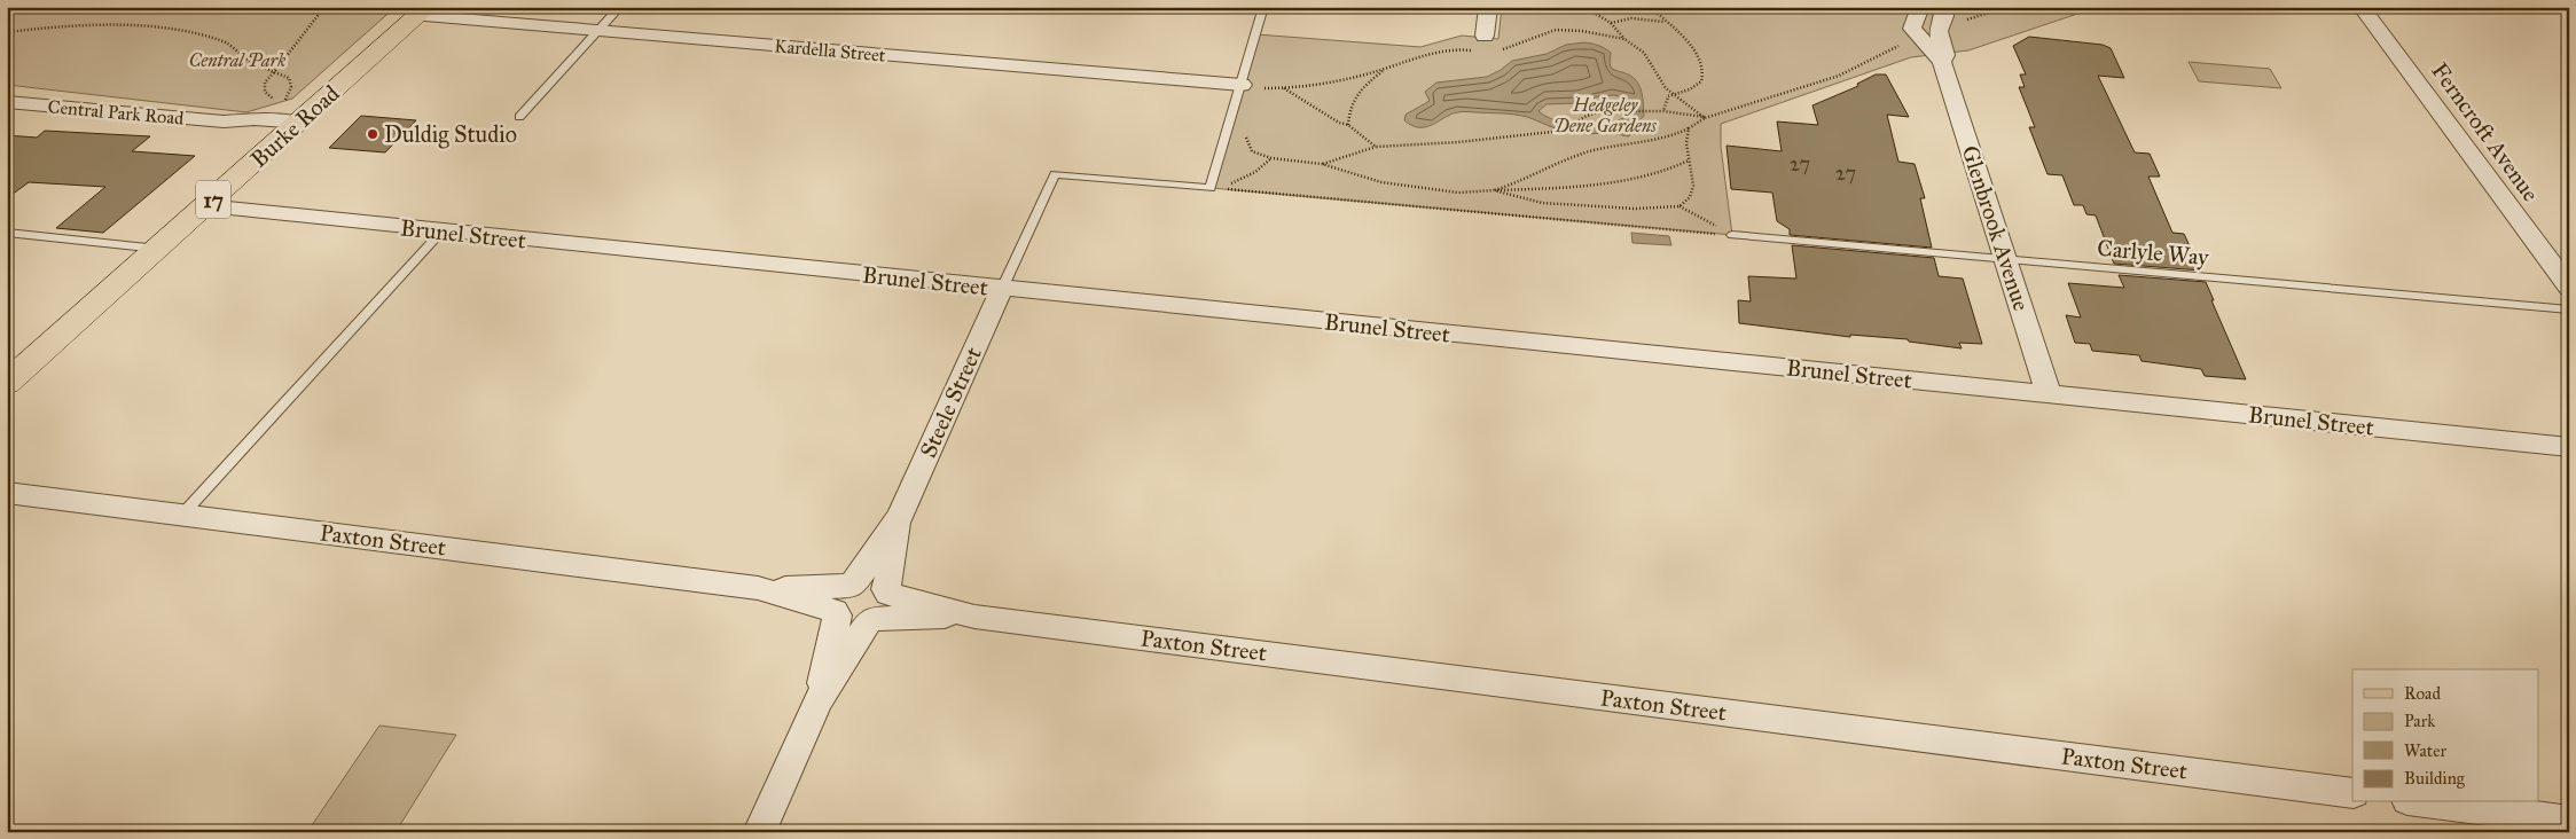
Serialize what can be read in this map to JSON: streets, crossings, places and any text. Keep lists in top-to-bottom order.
{
  "streets": {
    "main road": ["Burke Road", "17"],
    "street": [
      "Kardella Street",
      "Central Park Road",
      "Ferncroft Avenue",
      "Glenbrook Avenue",
      "Brunel Street",
      "Steele Street",
      "Paxton Street"
    ],
    "lane": ["Carlyle Way"]
  },
  "crossings": [
    ["Kardella Street", "Burke Road"],
    ["Central Park Road", "Burke Road"],
    ["Burke Road", "Brunel Street"],
    ["Glenbrook Avenue", "Brunel Street"],
    ["Glenbrook Avenue", "Carlyle Way"],
    ["Brunel Street", "Steele Street"],
    ["Steele Street", "Paxton Street"]
  ],
  "parks": ["Central Park", "Hedgeley Dene Gardens"],
  "places": ["Duldig Studio"],
  "house_numbers": ["27", "27"],
  "legend": [
    "Road",
    "Park",
    "Water",
    "Building"
  ]
}
